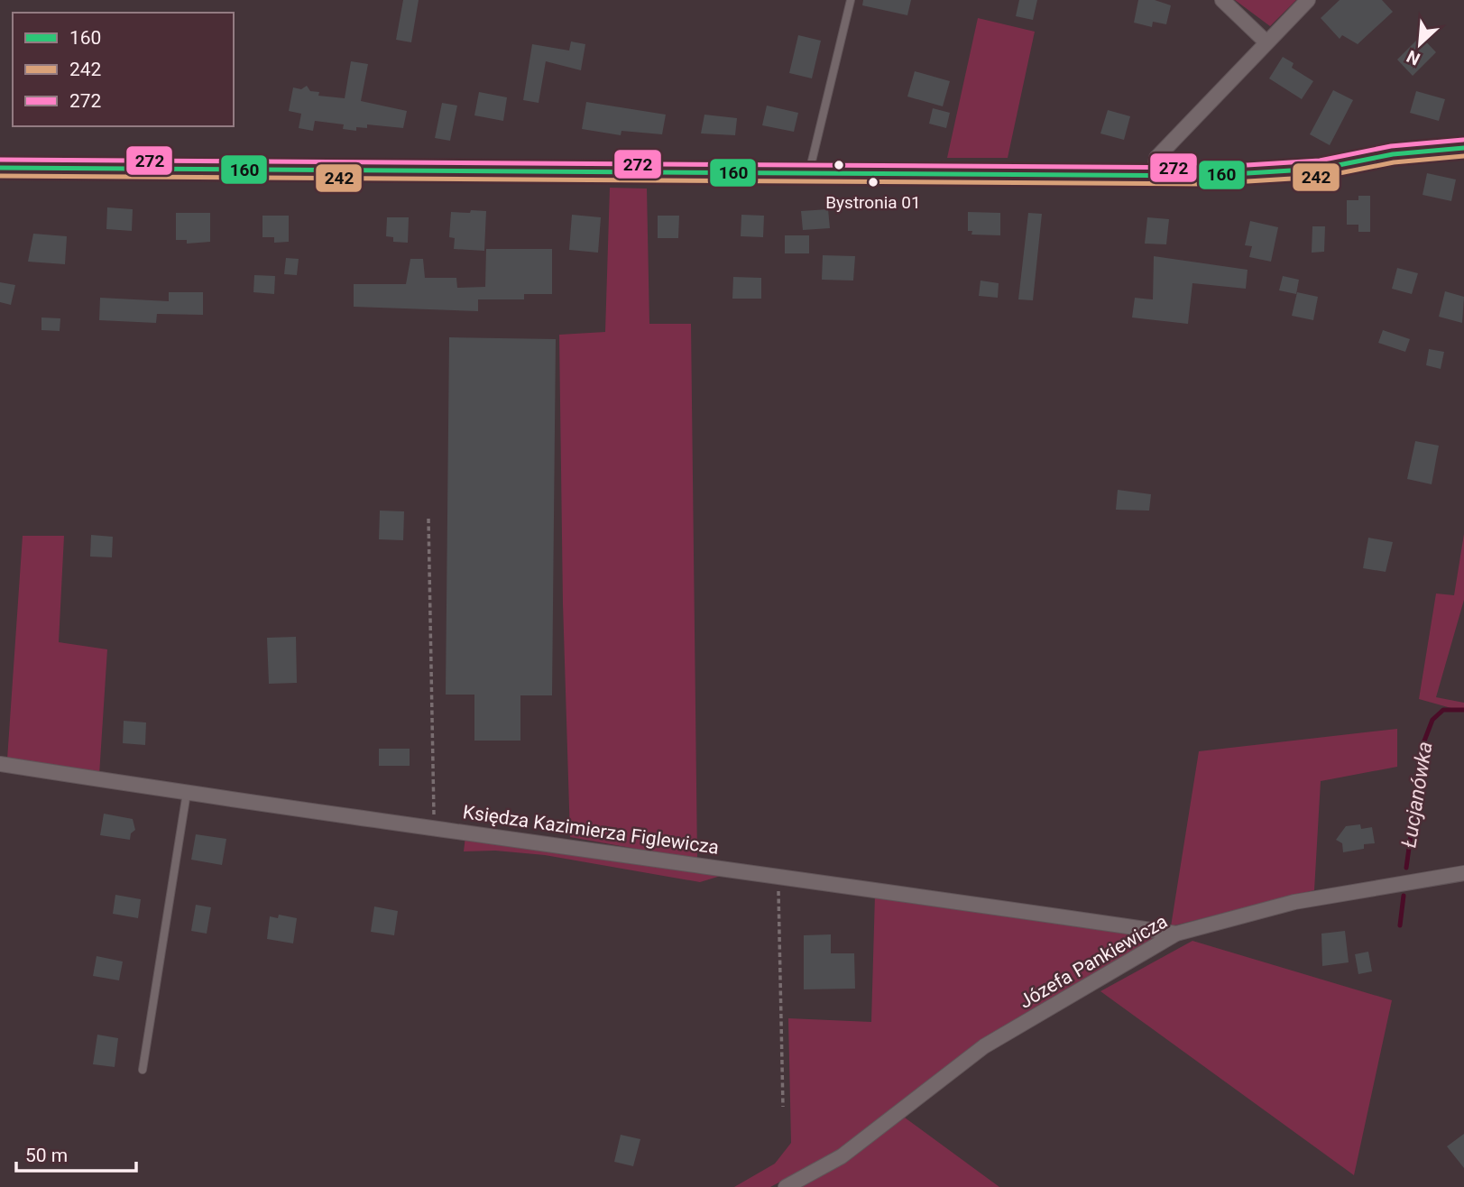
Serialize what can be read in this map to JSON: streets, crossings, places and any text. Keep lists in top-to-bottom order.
{
  "streets": {
    "street": ["Księdza Kazimierza Figlewicza", "Józefa Pankiewicza"]
  },
  "crossings": [
    ["Księdza Kazimierza Figlewicza", "Józefa Pankiewicza"]
  ],
  "water": ["Łucjanówka"],
  "places": ["Bystronia 01"],
  "lines": ["transit line 272", "transit line 160", "transit line 242"],
  "legend": ["160", "242", "272"],
  "scale_bar": "50 m",
  "north": "bottom left"
}
